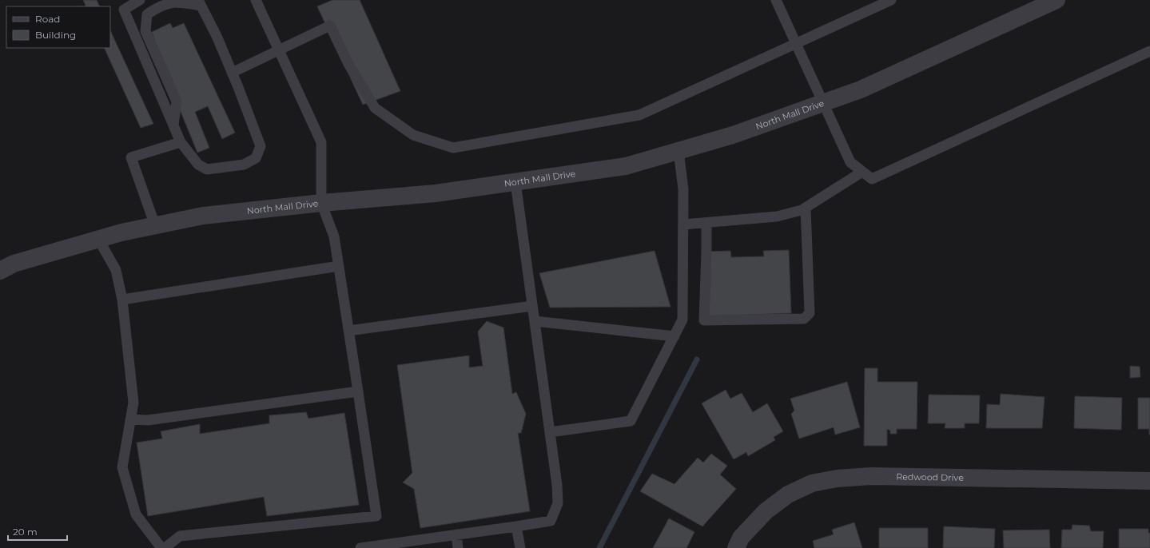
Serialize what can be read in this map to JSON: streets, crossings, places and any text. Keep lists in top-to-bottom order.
{
  "streets": {
    "street": ["North Mall Drive", "Redwood Drive"]
  },
  "legend": ["Road", "Building"],
  "scale_bar": "20 m"
}
